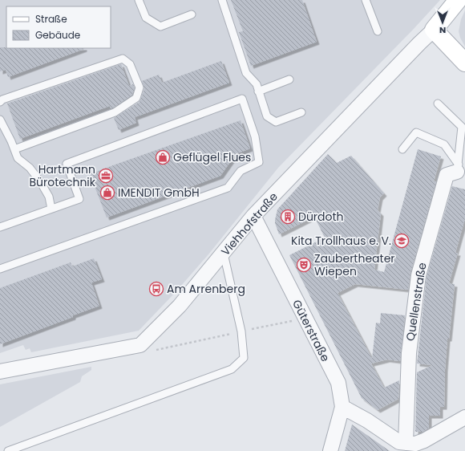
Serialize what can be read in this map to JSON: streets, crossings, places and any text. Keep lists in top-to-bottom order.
{
  "streets": {
    "street": ["Viehhofstraße", "Quellenstraße", "Güterstraße"]
  },
  "crossings": [
    ["Viehhofstraße", "Güterstraße"]
  ],
  "places": {
    "shop": ["Geflügel Flues", "IMENDIT GmbH"],
    "office": ["Hartmann Bürotechnik"],
    "building": ["Dürdoth"],
    "school or university": ["Kita Trollhaus e. V."],
    "theatre": ["Zaubertheater Wiepen"],
    "bus stop": ["Am Arrenberg"]
  },
  "legend": ["Straße", "Gebäude"],
  "north": "bottom"
}
